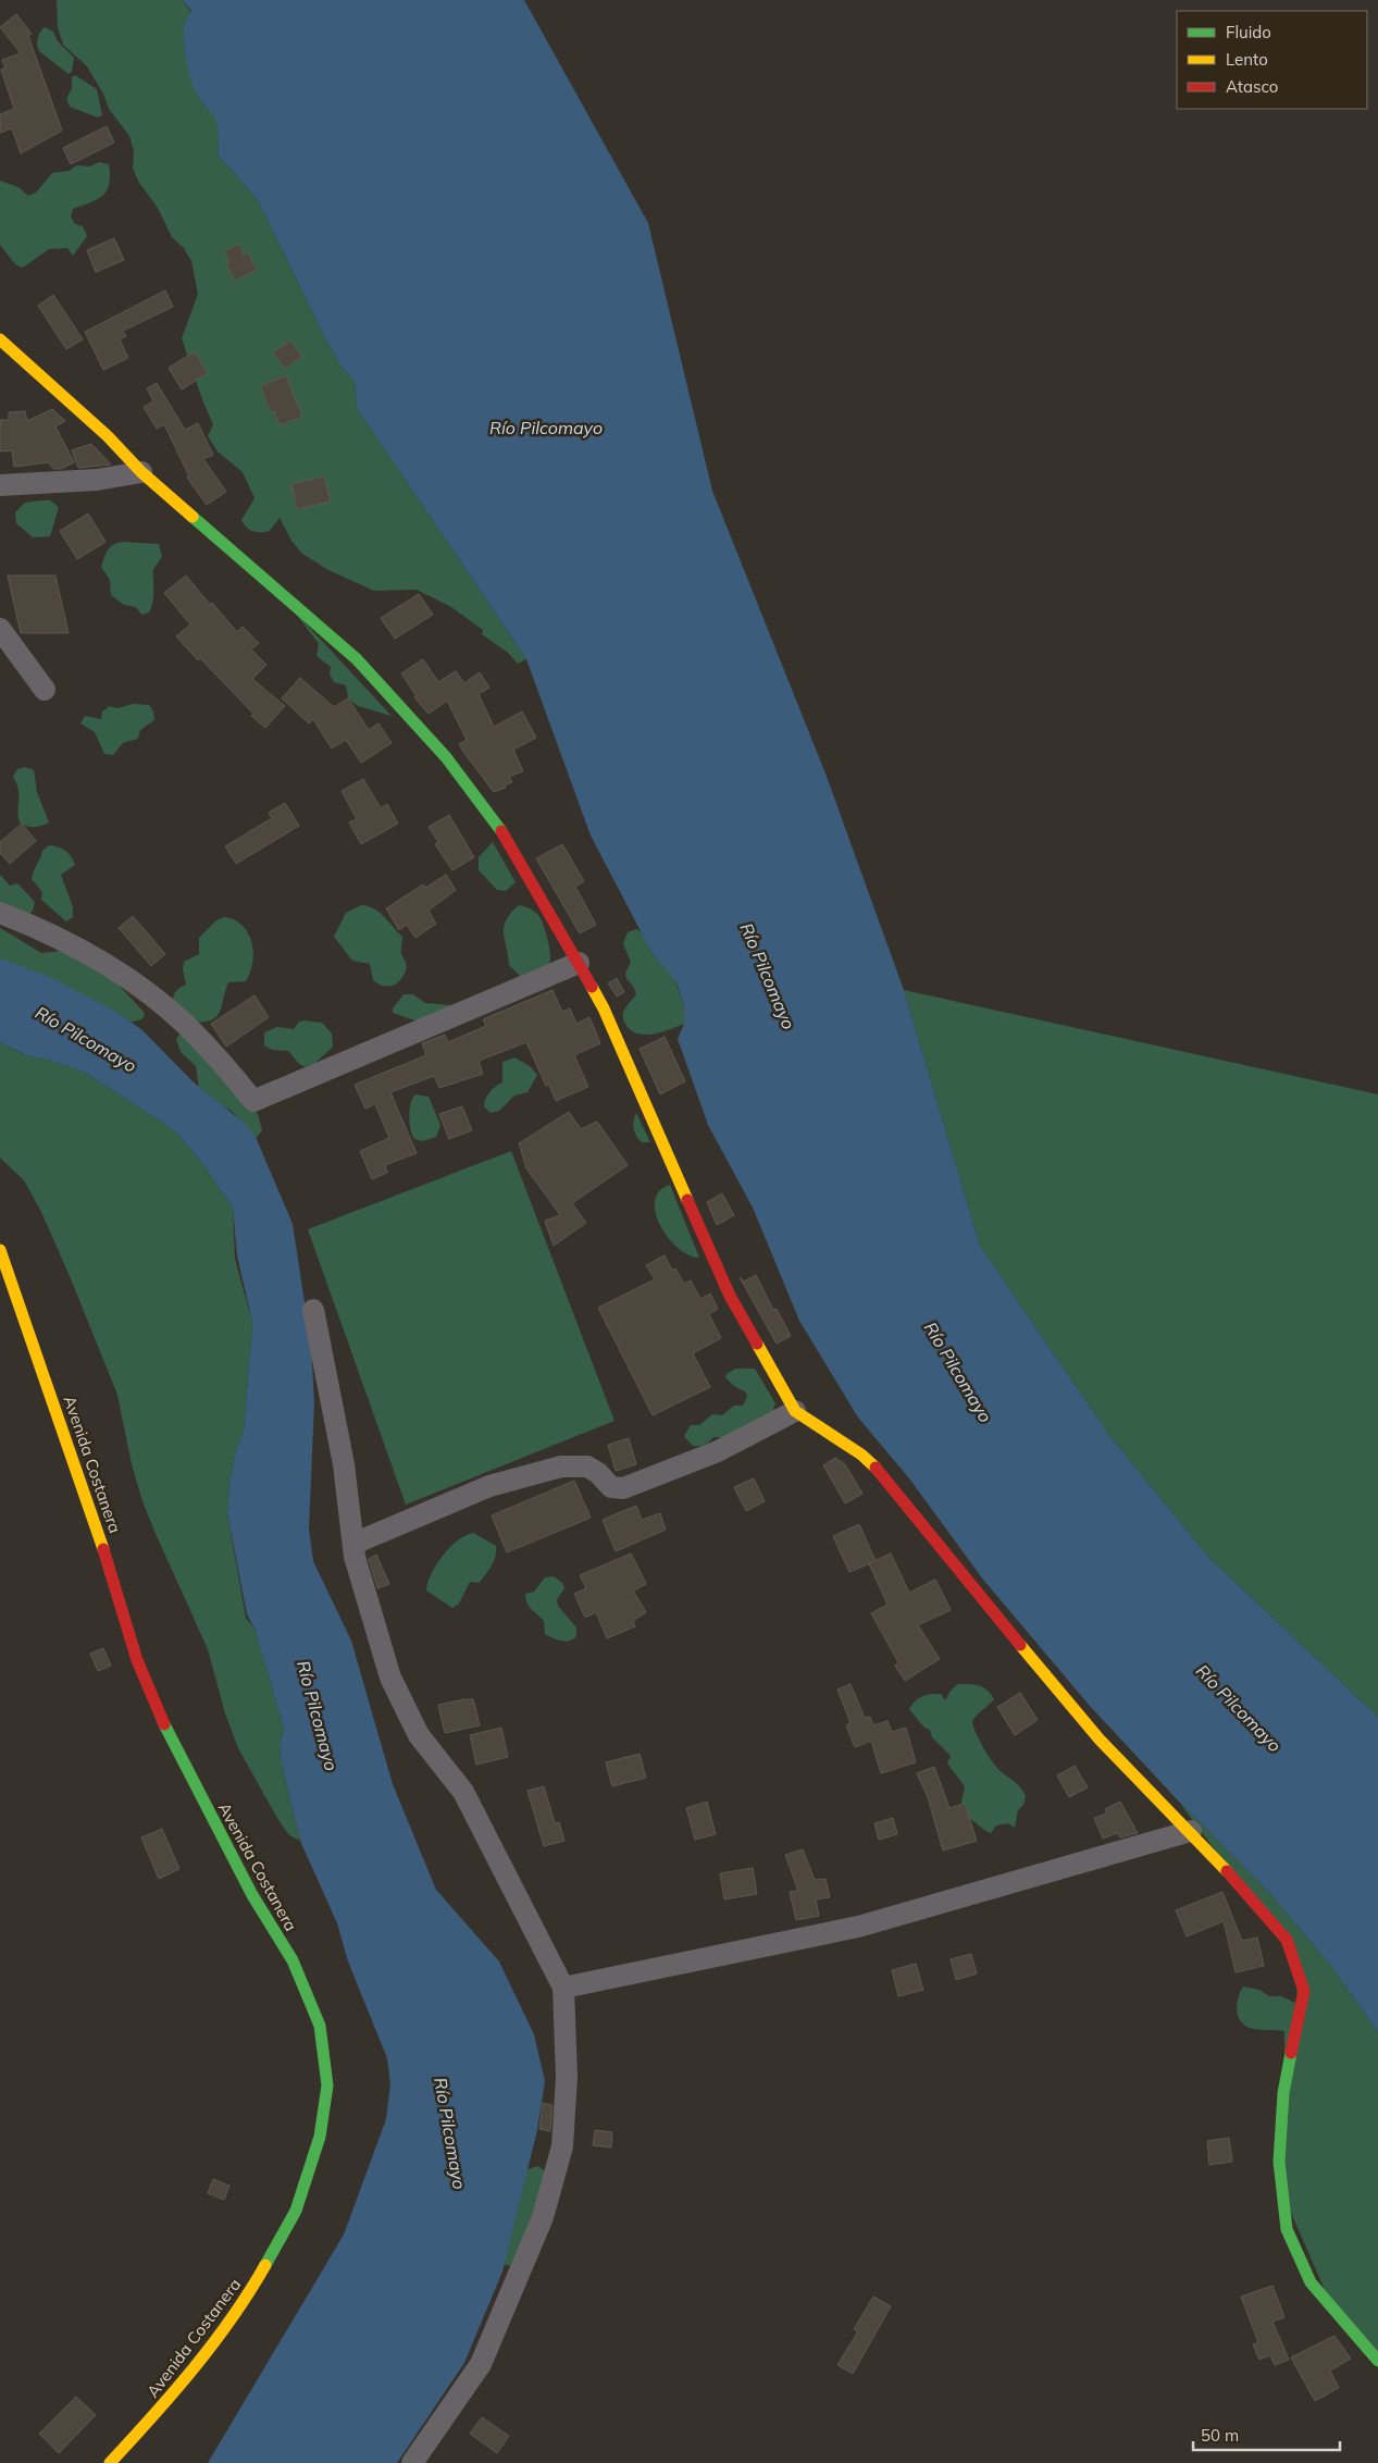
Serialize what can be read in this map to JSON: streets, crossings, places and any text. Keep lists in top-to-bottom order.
{
  "streets": {
    "street": ["Avenida Costanera"]
  },
  "water": ["Río Pilcomayo"],
  "legend": ["Fluido", "Lento", "Atasco"],
  "scale_bar": "50 m"
}
